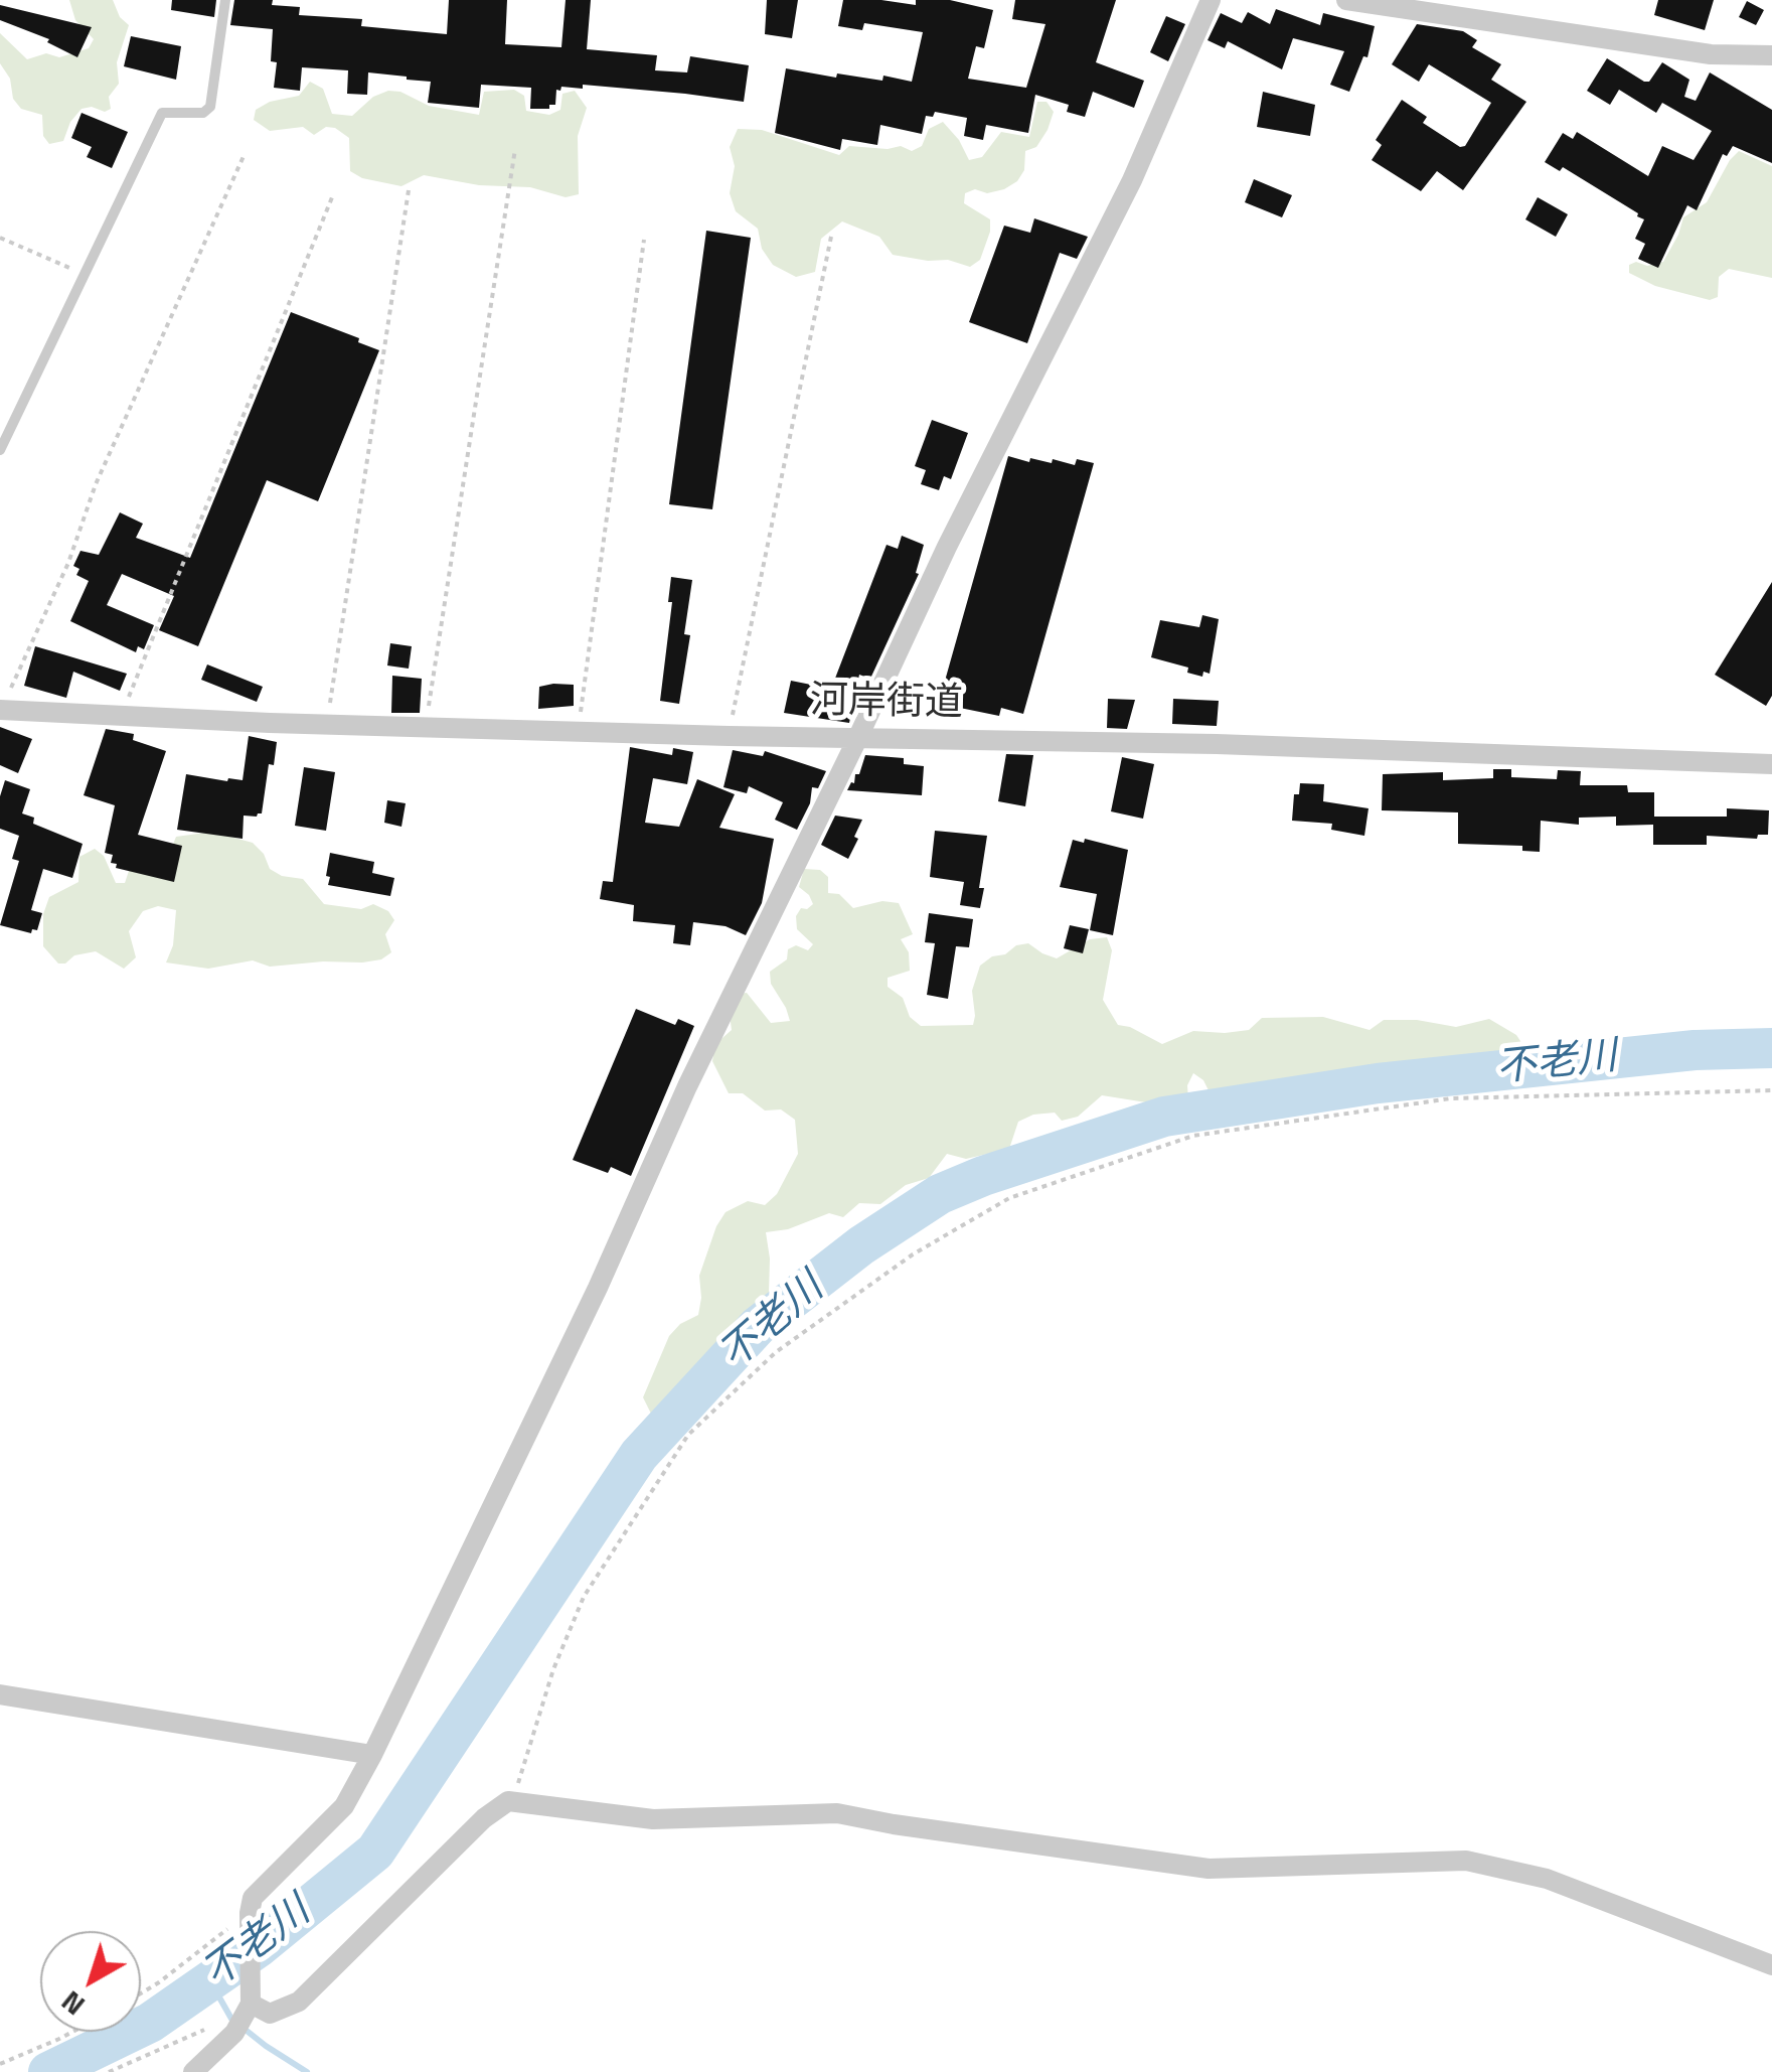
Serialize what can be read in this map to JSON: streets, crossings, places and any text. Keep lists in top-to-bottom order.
{
  "streets": {
    "street": ["河岸街道"]
  },
  "water": ["不老川"],
  "north": "bottom left"
}
